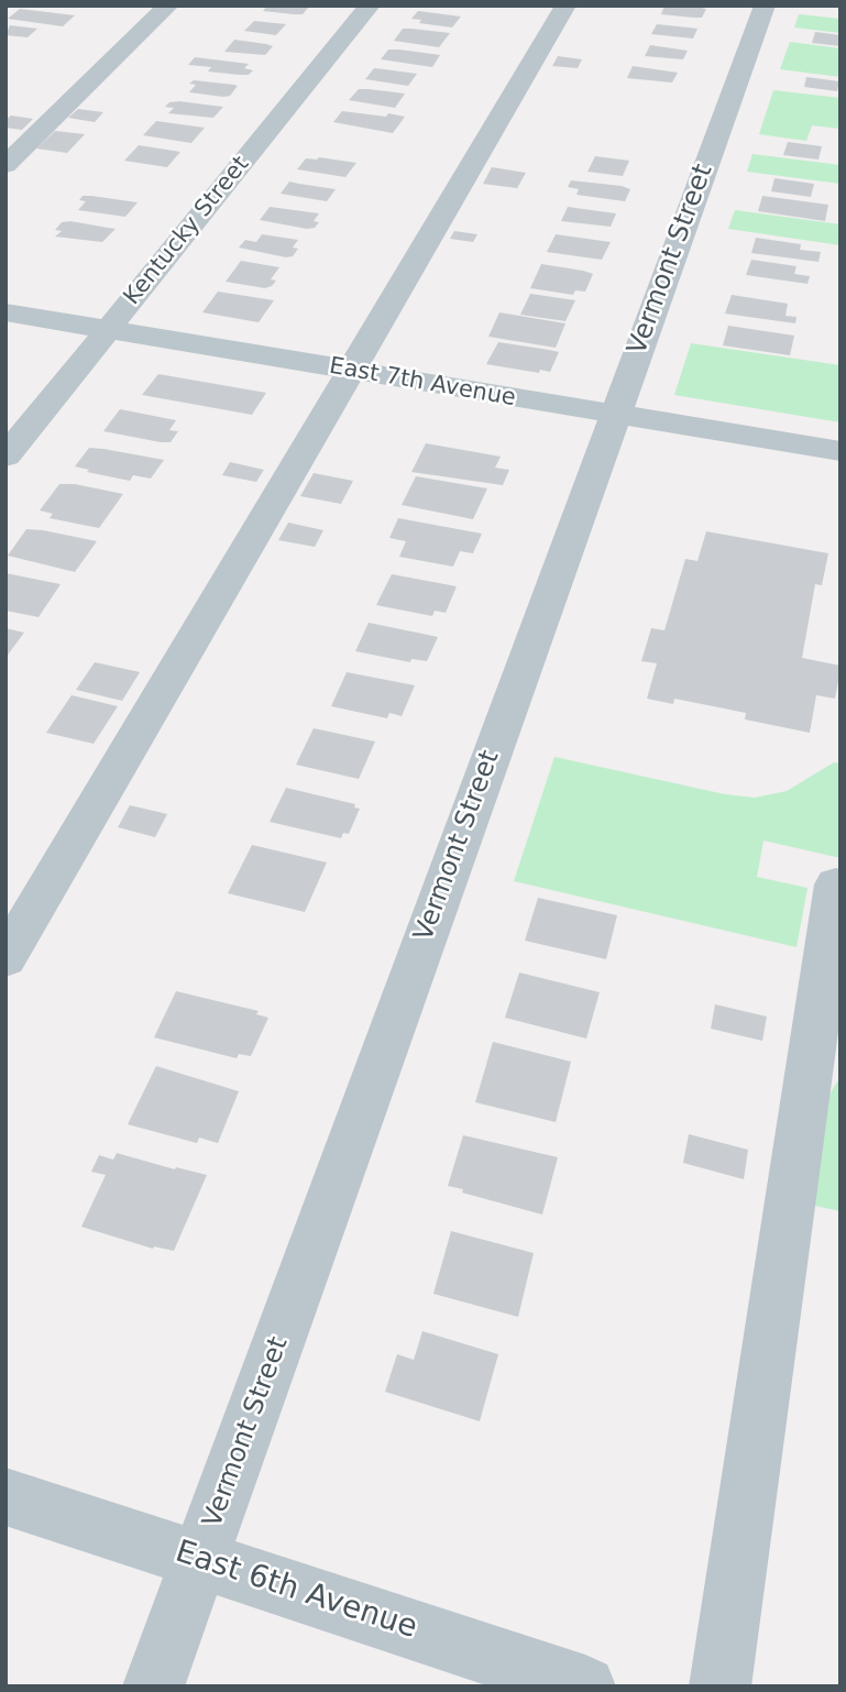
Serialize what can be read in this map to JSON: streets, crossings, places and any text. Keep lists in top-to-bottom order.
{
  "streets": {
    "street": [
      "Kentucky Street",
      "Vermont Street",
      "East 7th Avenue",
      "East 6th Avenue"
    ]
  },
  "crossings": [
    ["Kentucky Street", "East 7th Avenue"],
    ["Vermont Street", "East 7th Avenue"],
    ["Vermont Street", "East 6th Avenue"]
  ]
}
